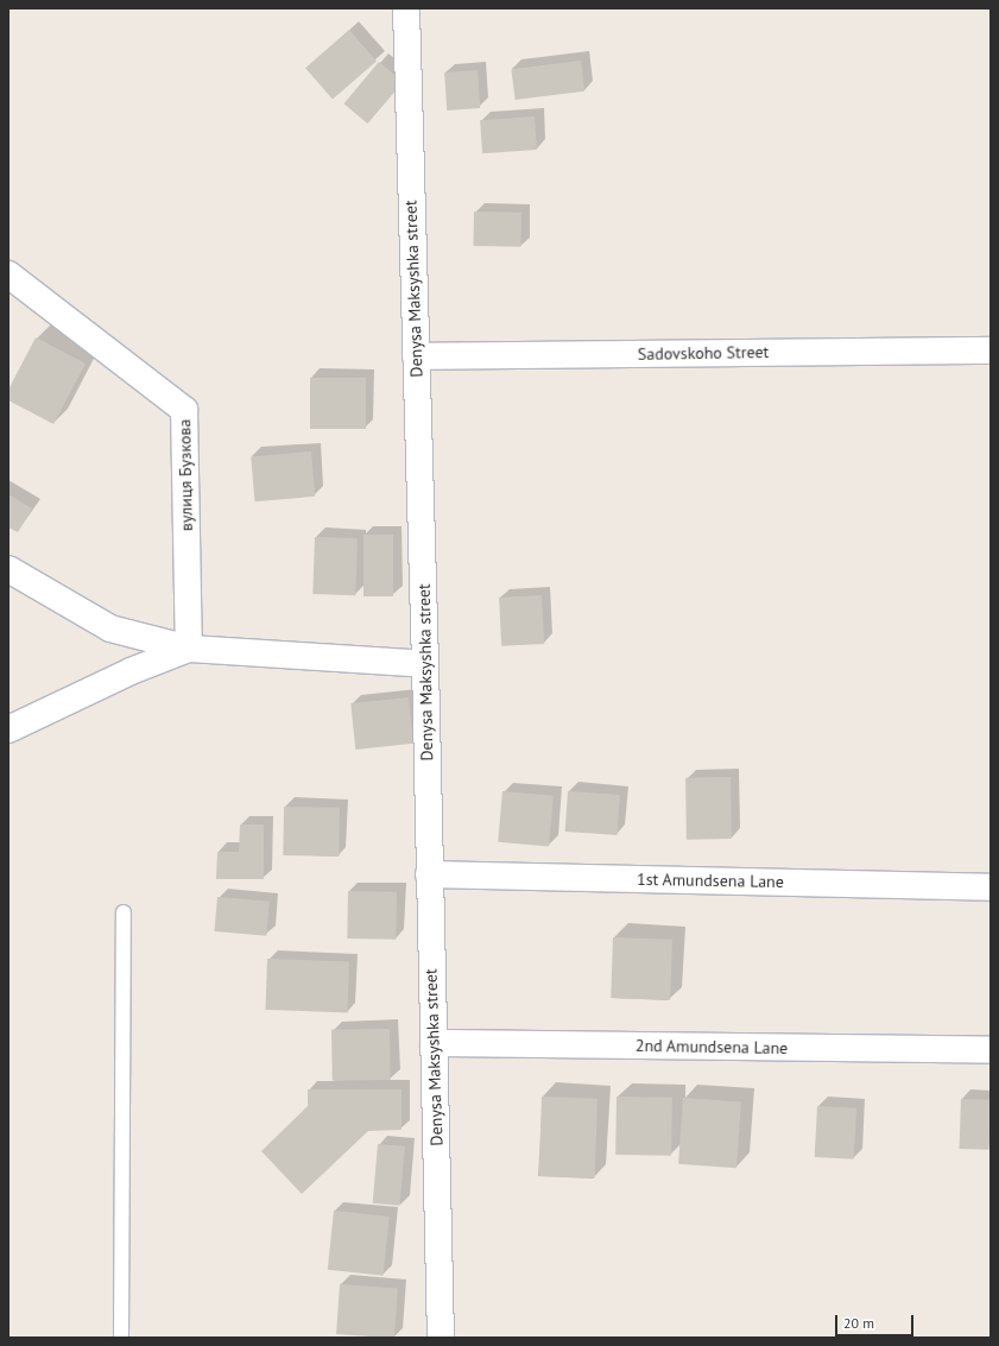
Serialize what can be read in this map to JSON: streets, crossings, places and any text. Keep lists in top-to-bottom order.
{
  "streets": {
    "street": [
      "Denysa Maksyshka street",
      "Sadovskoho Street",
      "вулиця Бузкова",
      "1st Amundsena Lane",
      "2nd Amundsena Lane"
    ]
  },
  "crossings": [
    ["Denysa Maksyshka street", "Sadovskoho Street"],
    ["Denysa Maksyshka street", "1st Amundsena Lane"],
    ["Denysa Maksyshka street", "2nd Amundsena Lane"]
  ],
  "scale_bar": "20 m"
}
